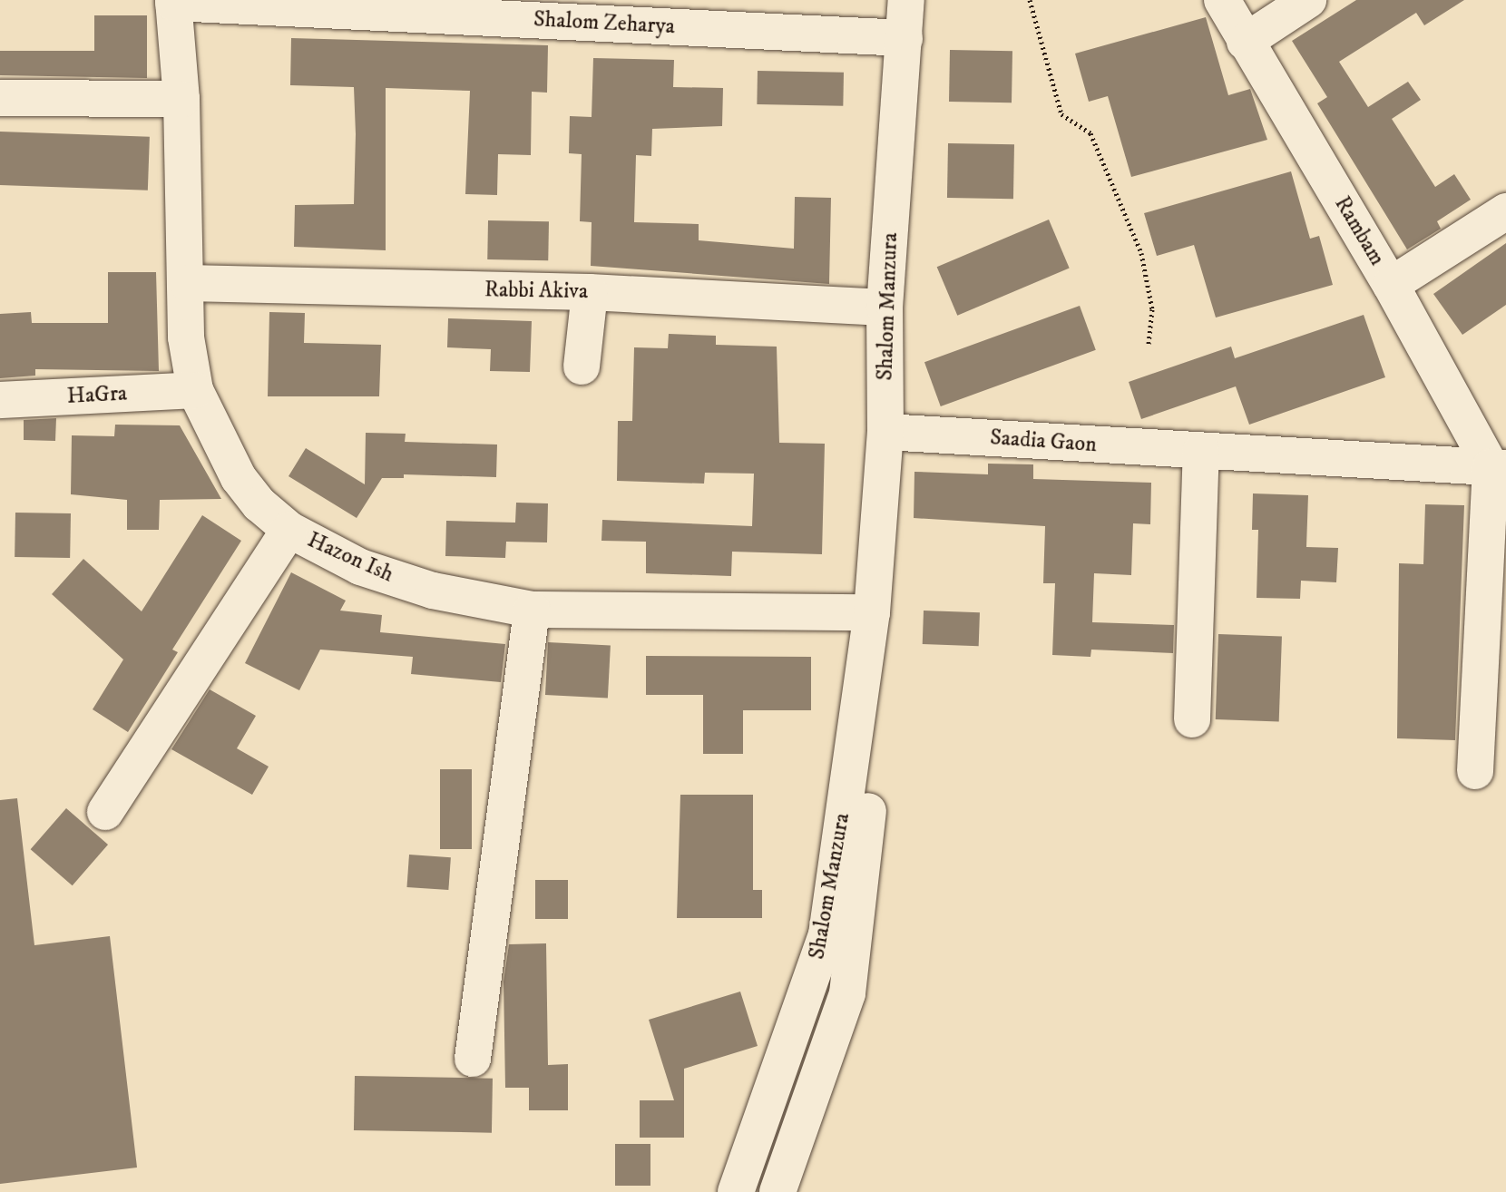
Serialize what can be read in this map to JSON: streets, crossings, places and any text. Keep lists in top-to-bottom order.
{
  "streets": {
    "street": [
      "Shalom Zeharya",
      "Rambam",
      "Rabbi Akiva",
      "Shalom Manzura",
      "HaGra",
      "Saadia Gaon",
      "Hazon Ish"
    ]
  },
  "crossings": [
    ["Shalom Zeharya", "Shalom Manzura"],
    ["Shalom Zeharya", "Hazon Ish"],
    ["Rambam", "Saadia Gaon"],
    ["Rabbi Akiva", "Shalom Manzura"],
    ["Rabbi Akiva", "Hazon Ish"],
    ["Shalom Manzura", "Saadia Gaon"],
    ["Shalom Manzura", "Hazon Ish"],
    ["HaGra", "Hazon Ish"]
  ]
}
